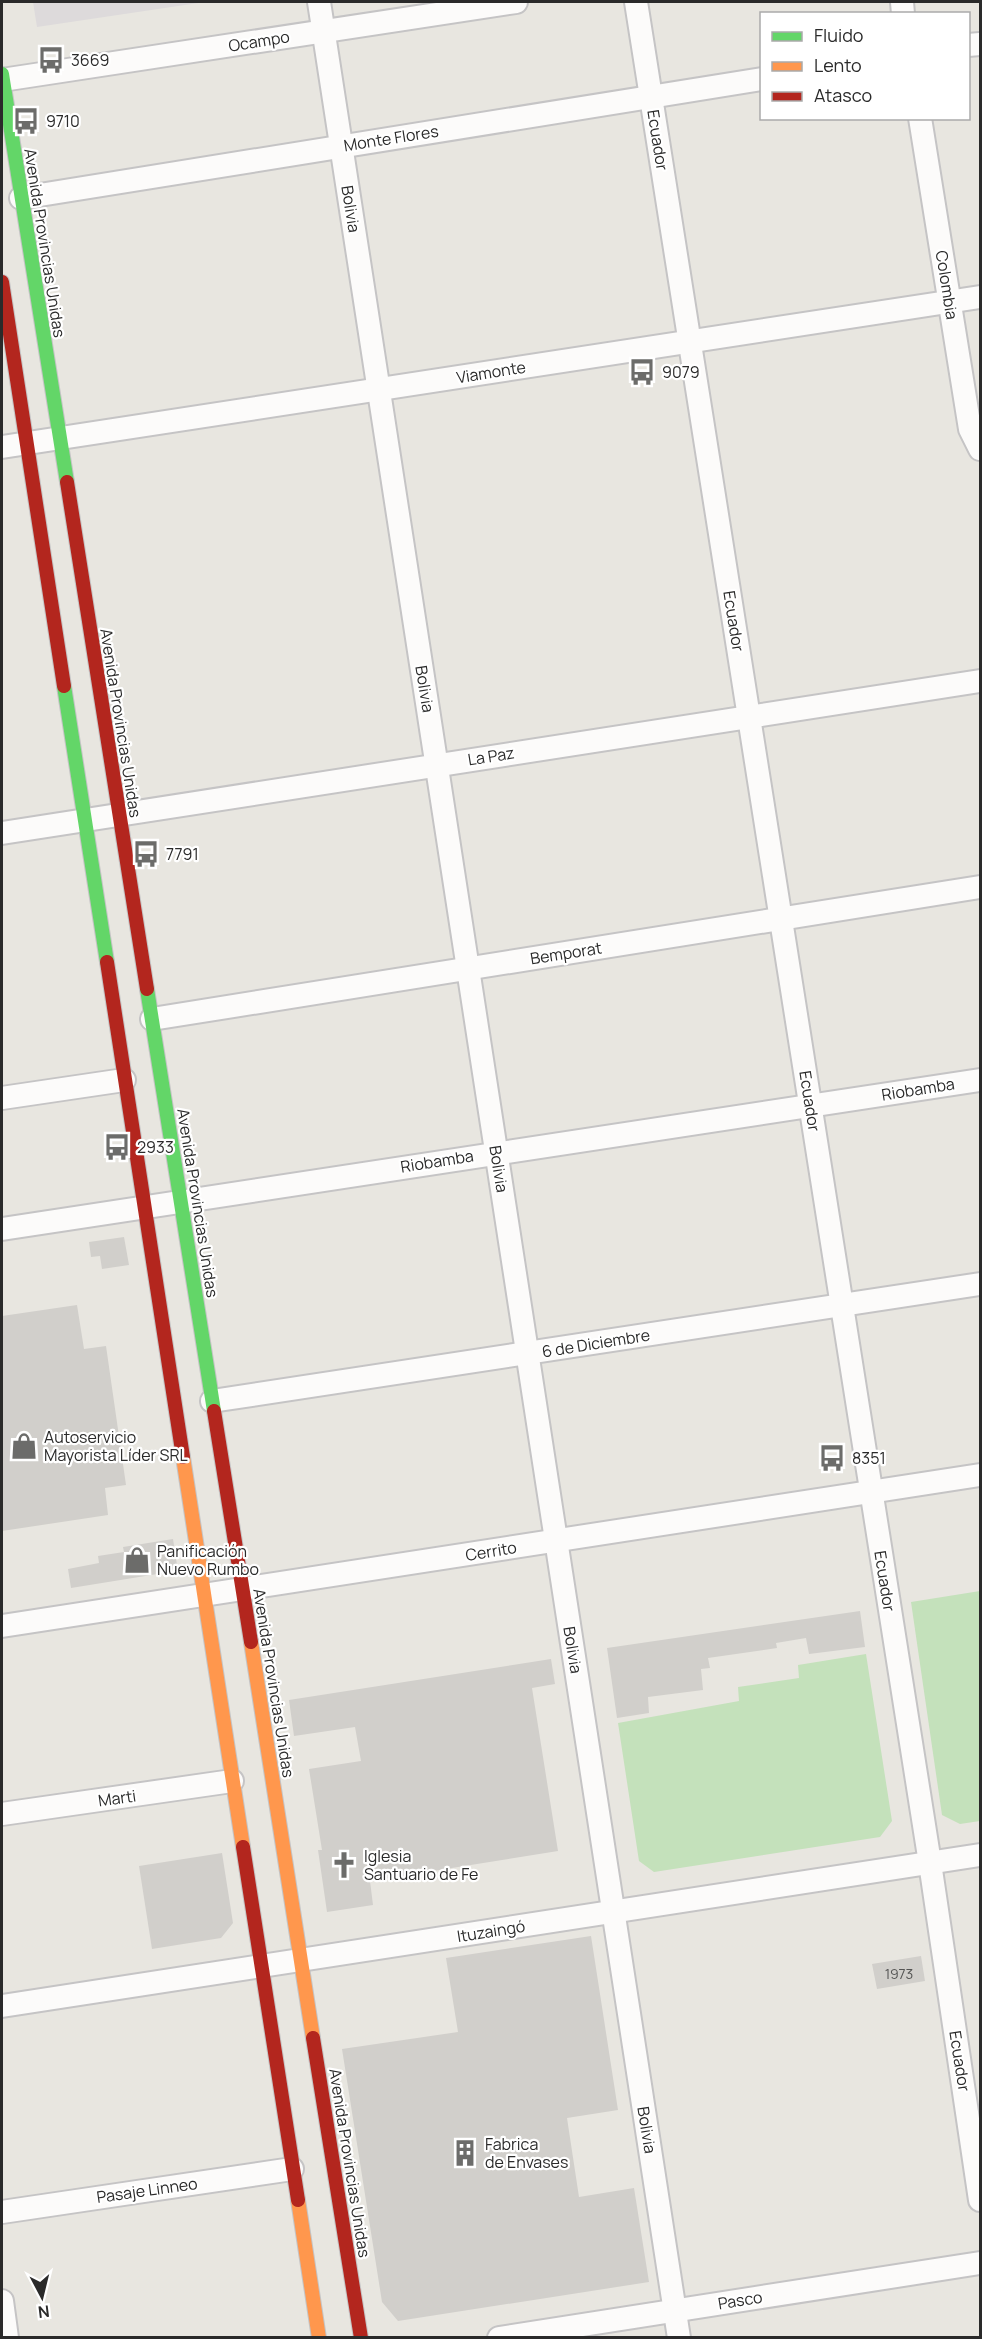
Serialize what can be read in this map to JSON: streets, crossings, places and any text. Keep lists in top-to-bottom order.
{
  "streets": {
    "main road": ["Avenida Provincias Unidas"],
    "street": [
      "Ocampo",
      "Monte Flores",
      "Ecuador",
      "Bolivia",
      "Colombia",
      "Viamonte",
      "La Paz",
      "Bemporat",
      "Riobamba",
      "6 de Diciembre",
      "Cerrito",
      "Marti",
      "Ituzaingó",
      "Pasaje Linneo",
      "Pasco"
    ]
  },
  "crossings": [
    ["Ocampo", "Bolivia"],
    ["Ocampo", "Avenida Provincias Unidas"],
    ["Monte Flores", "Ecuador"],
    ["Monte Flores", "Bolivia"],
    ["Monte Flores", "Avenida Provincias Unidas"],
    ["Ecuador", "Viamonte"],
    ["Ecuador", "La Paz"],
    ["Ecuador", "Bemporat"],
    ["Ecuador", "Riobamba"],
    ["Ecuador", "6 de Diciembre"],
    ["Ecuador", "Cerrito"],
    ["Ecuador", "Ituzaingó"],
    ["Bolivia", "Viamonte"],
    ["Bolivia", "La Paz"],
    ["Bolivia", "Bemporat"],
    ["Bolivia", "Riobamba"],
    ["Bolivia", "6 de Diciembre"],
    ["Bolivia", "Cerrito"],
    ["Bolivia", "Ituzaingó"],
    ["Bolivia", "Pasco"],
    ["Avenida Provincias Unidas", "Viamonte"],
    ["Avenida Provincias Unidas", "La Paz"],
    ["Avenida Provincias Unidas", "Bemporat"],
    ["Avenida Provincias Unidas", "Riobamba"],
    ["Avenida Provincias Unidas", "6 de Diciembre"],
    ["Avenida Provincias Unidas", "Cerrito"],
    ["Avenida Provincias Unidas", "Ituzaingó"],
    ["Colombia", "Viamonte"]
  ],
  "places": {
    "bus stop": [
      "3669",
      "9710",
      "9079",
      "7791",
      "2933",
      "8351"
    ],
    "shop": ["Autoservicio Mayorista Líder SRL", "Panificación Nuevo Rumbo"],
    "church": ["Iglesia Santuario de Fe"],
    "building": ["Fabrica de Envases"]
  },
  "house_numbers": ["1973"],
  "legend": ["Fluido", "Lento", "Atasco"],
  "north": "bottom"
}
